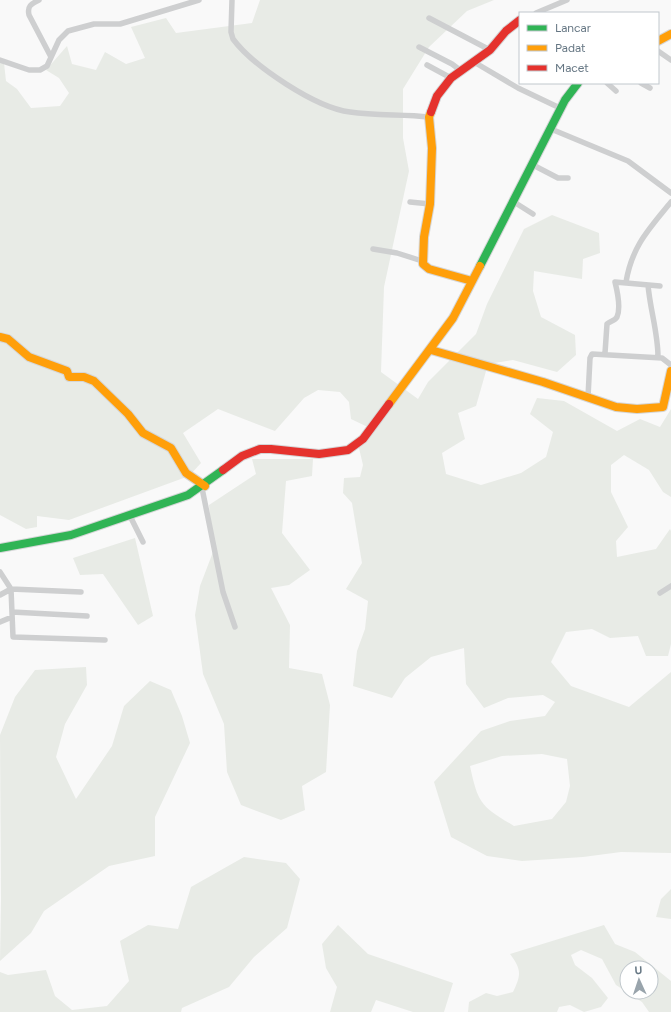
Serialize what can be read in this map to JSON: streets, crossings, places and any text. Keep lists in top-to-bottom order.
{
  "legend": ["Lancar", "Padat", "Macet"],
  "north": "top"
}
